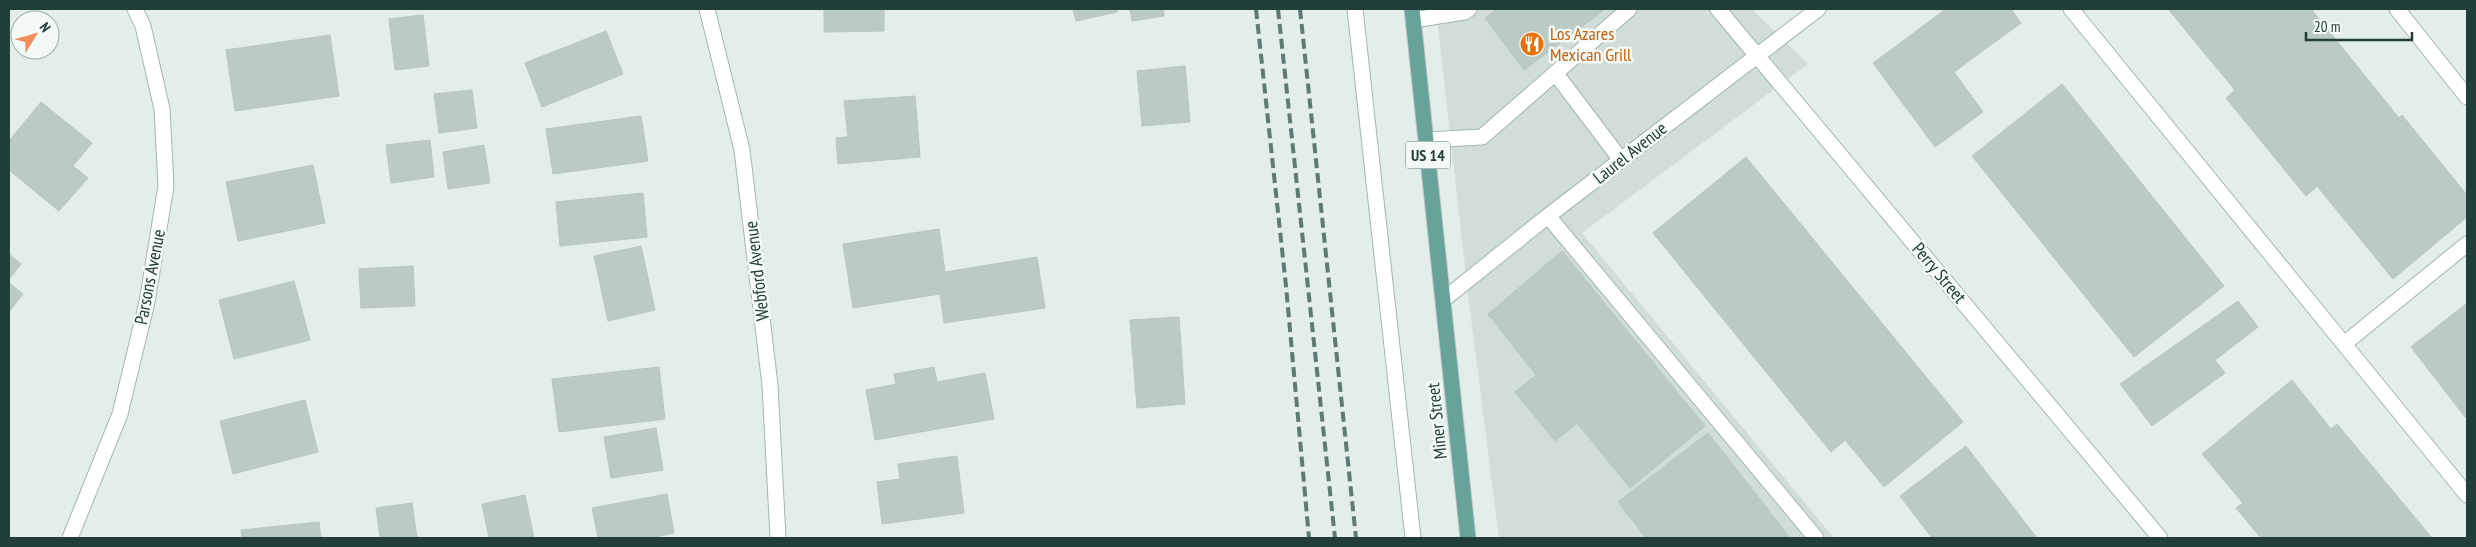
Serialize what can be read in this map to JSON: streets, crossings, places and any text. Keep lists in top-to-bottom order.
{
  "streets": {
    "main road": ["US 14", "Miner Street"],
    "street": [
      "Laurel Avenue",
      "Webford Avenue",
      "Perry Street",
      "Parsons Avenue"
    ]
  },
  "crossings": [
    ["Laurel Avenue", "US 14"],
    ["Laurel Avenue", "Perry Street"],
    ["Laurel Avenue", "Miner Street"],
    ["US 14", "Miner Street"]
  ],
  "places": {
    "restaurant": ["Los Azares Mexican Grill"]
  },
  "scale_bar": "20 m",
  "north": "top right"
}
